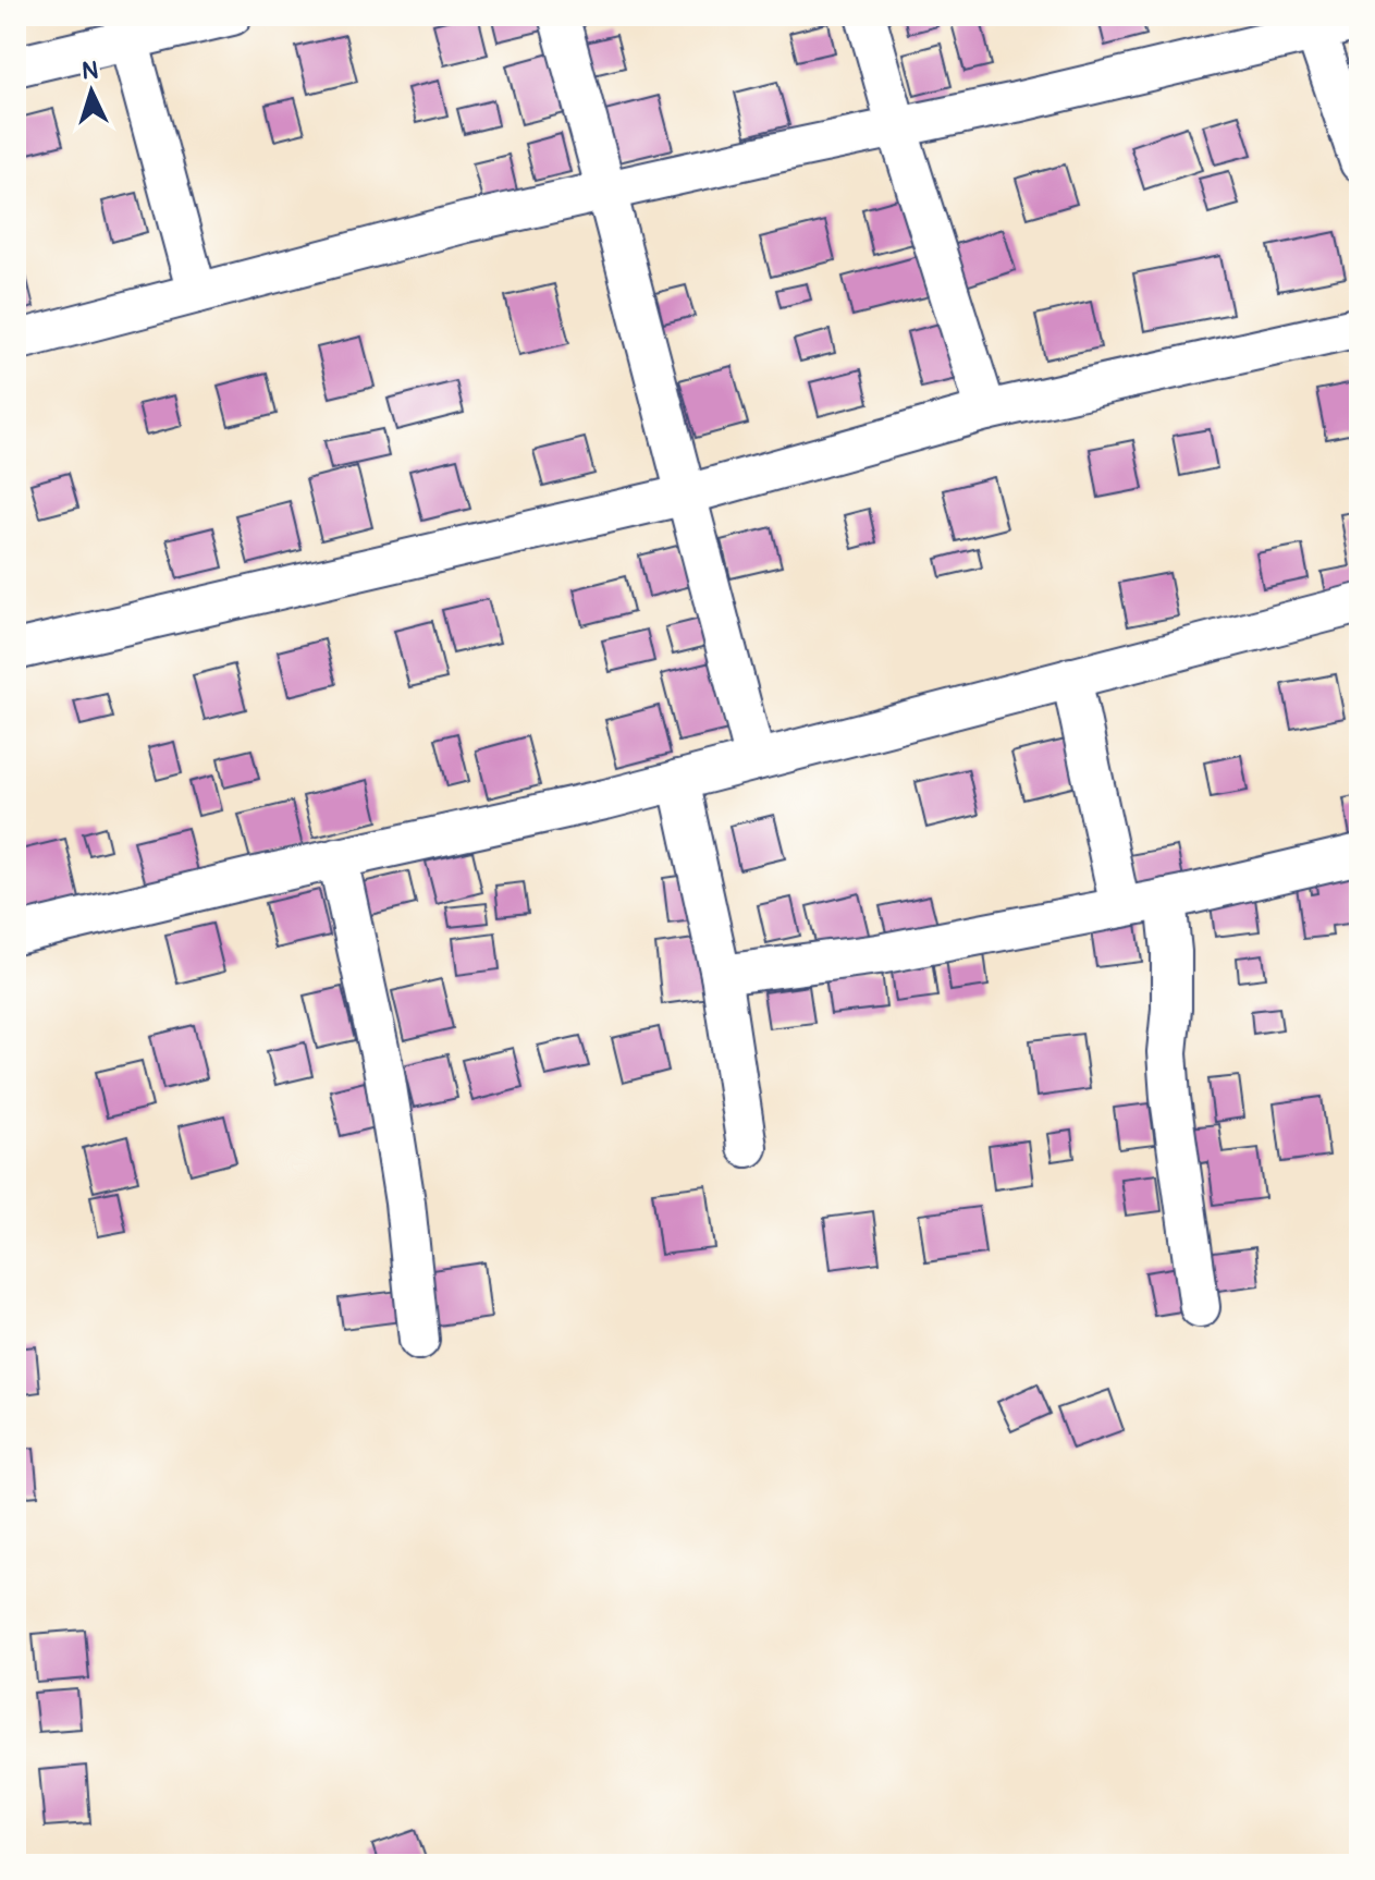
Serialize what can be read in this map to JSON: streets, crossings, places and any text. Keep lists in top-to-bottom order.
{
  "north": "top"
}
